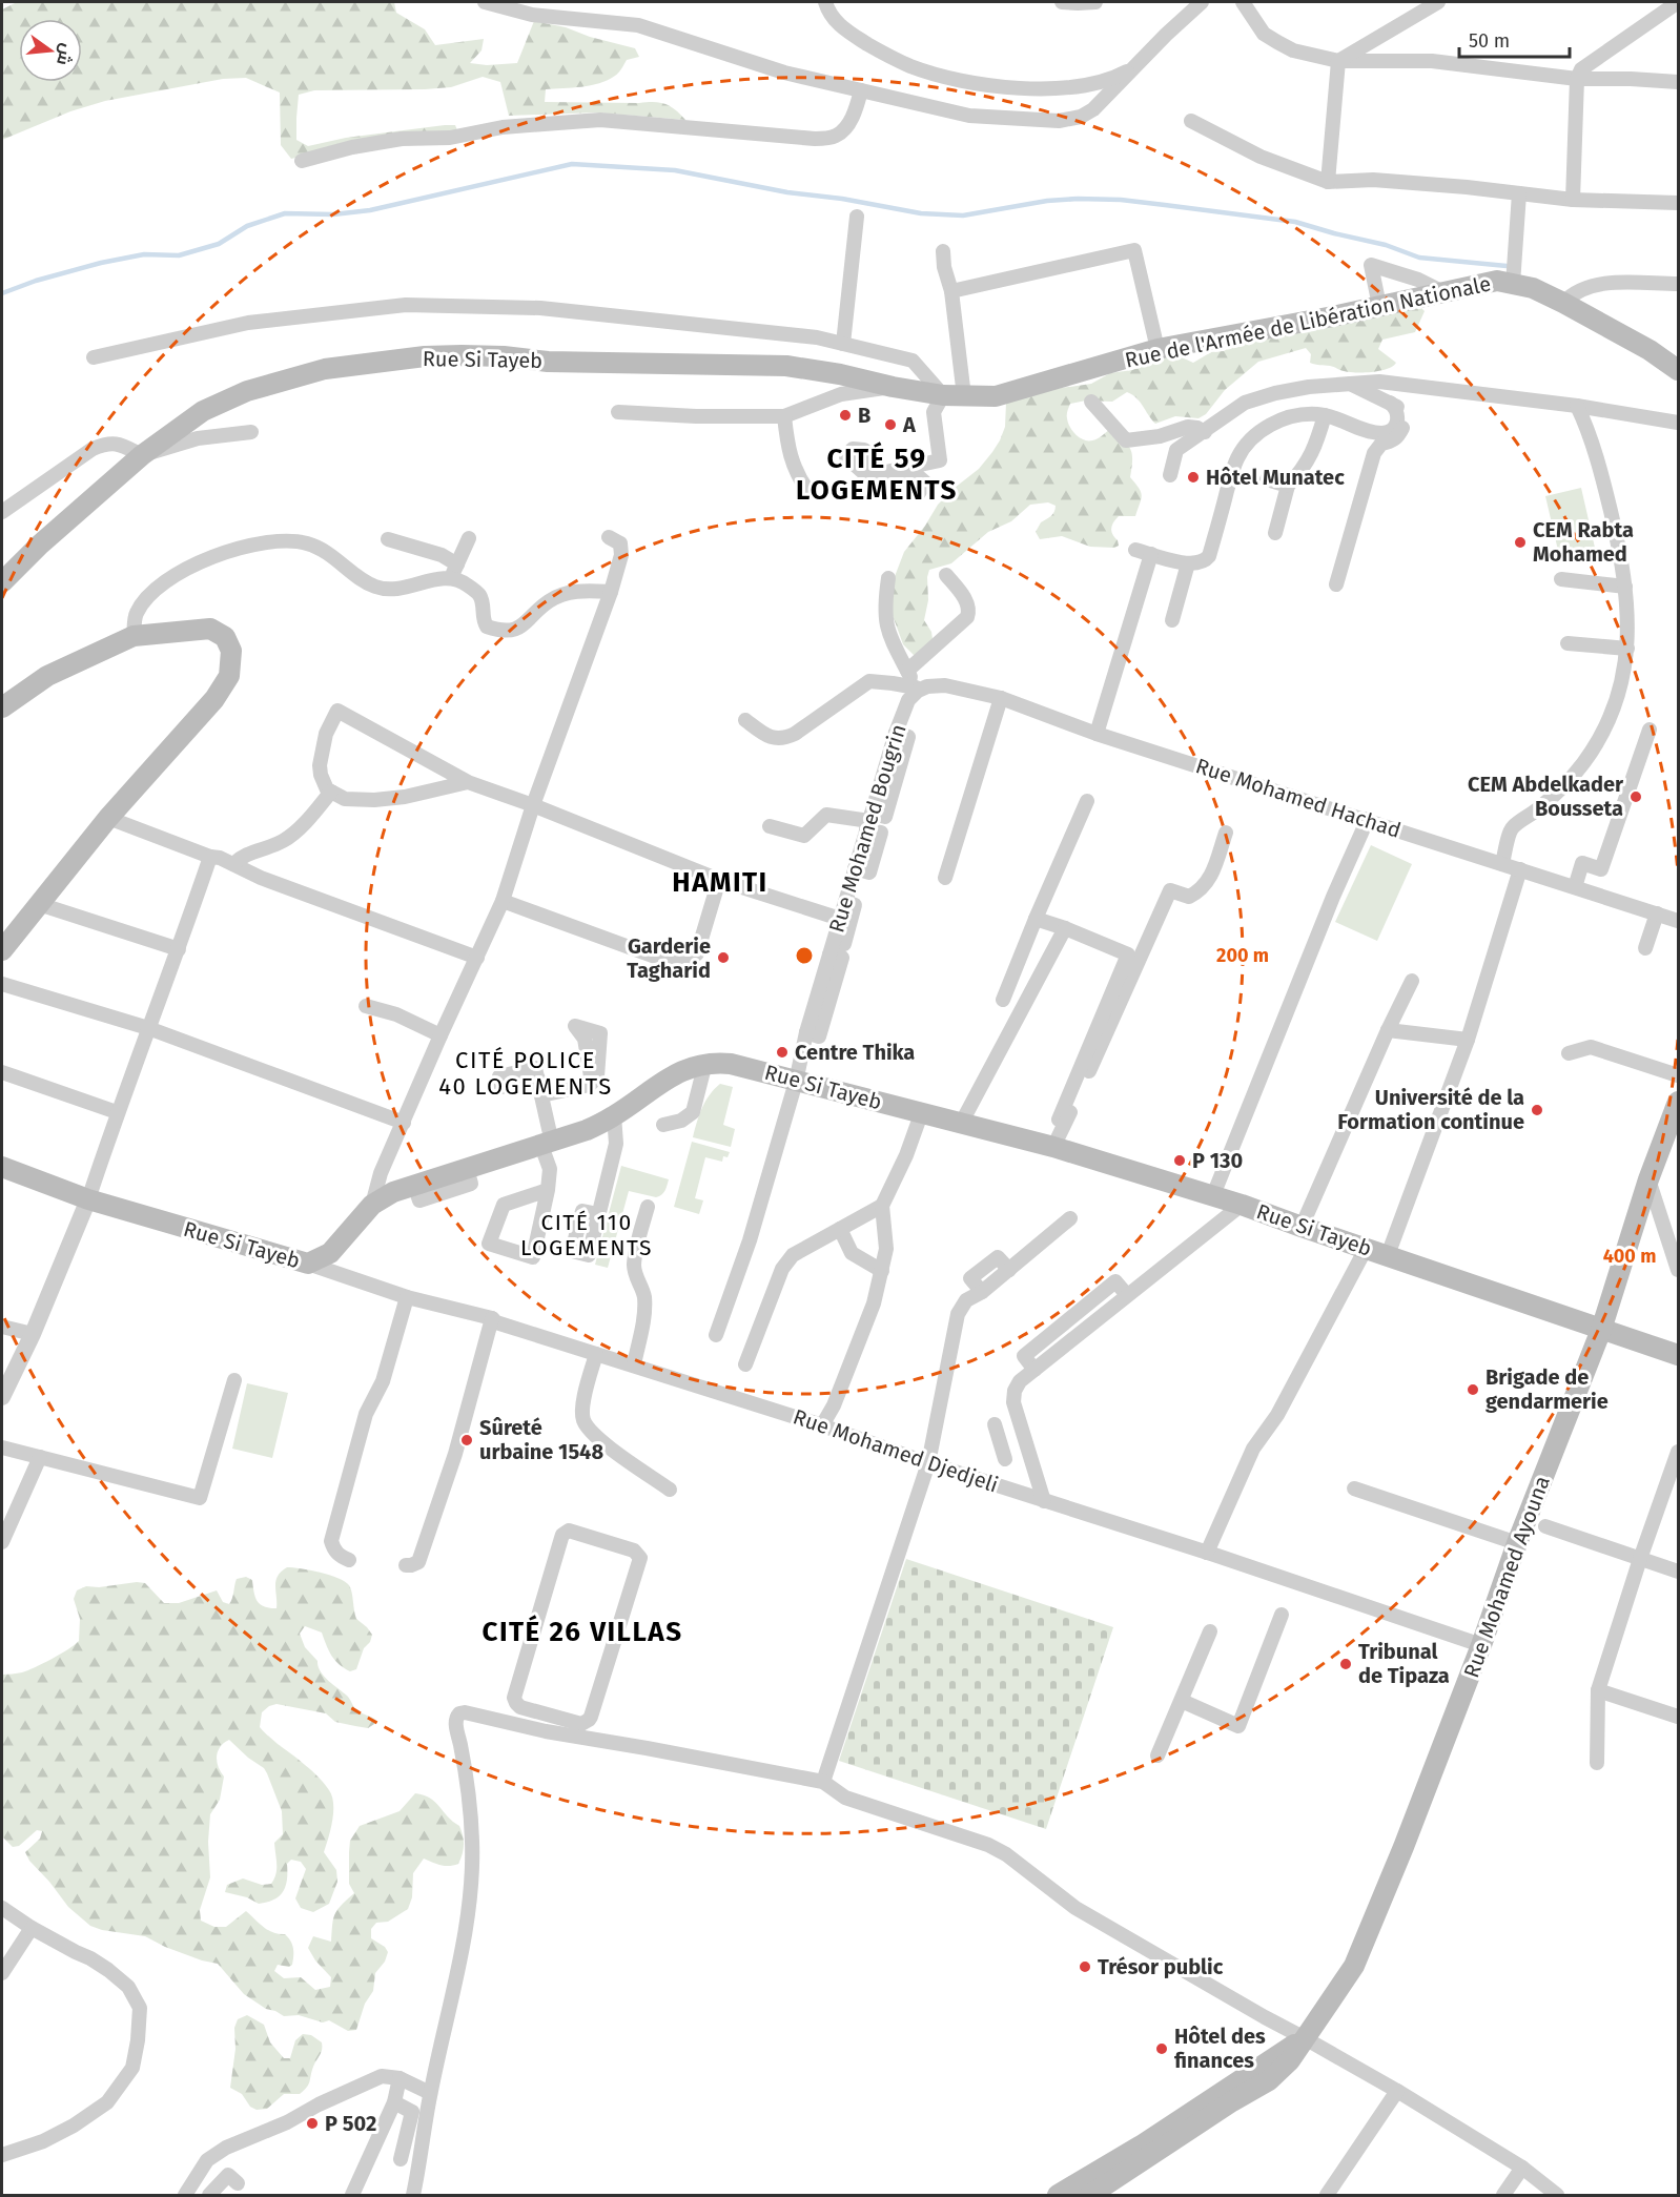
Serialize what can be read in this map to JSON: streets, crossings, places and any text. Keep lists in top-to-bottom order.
{
  "streets": {
    "main road": ["Rue de l'Armée de Libération Nationale", "Rue Si Tayeb", "Rue Mohamed Ayouna"],
    "street": ["Rue Mohamed Hachad", "Rue Mohamed Bougrin", "Rue Mohamed Djedjeli"]
  },
  "crossings": [
    ["Rue de l'Armée de Libération Nationale", "Rue Si Tayeb"],
    ["Rue Si Tayeb", "Rue Mohamed Djedjeli"],
    ["Rue Si Tayeb", "Rue Mohamed Ayouna"],
    ["Rue Mohamed Hachad", "Rue Mohamed Bougrin"],
    ["Rue Mohamed Djedjeli", "Rue Mohamed Ayouna"]
  ],
  "districts": [
    "CITÉ 59 LOGEMENTS",
    "HAMITI",
    "CITÉ POLICE 40 LOGEMENTS",
    "CITÉ 110 LOGEMENTS",
    "CITÉ 26 VILLAS"
  ],
  "places": [
    "B",
    "A",
    "Hôtel Munatec",
    "CEM Rabta Mohamed",
    "CEM Abdelkader Bousseta",
    "Garderie Tagharid",
    "Centre Thika",
    "Université de la Formation continue",
    "P 130",
    "Brigade de gendarmerie",
    "Sûreté urbaine 1548",
    "Tribunal de Tipaza",
    "Trésor public",
    "Hôtel des finances",
    "P 502"
  ],
  "scale_bar": "50 m",
  "north": "right",
  "rings": ["200 m", "400 m"]
}
